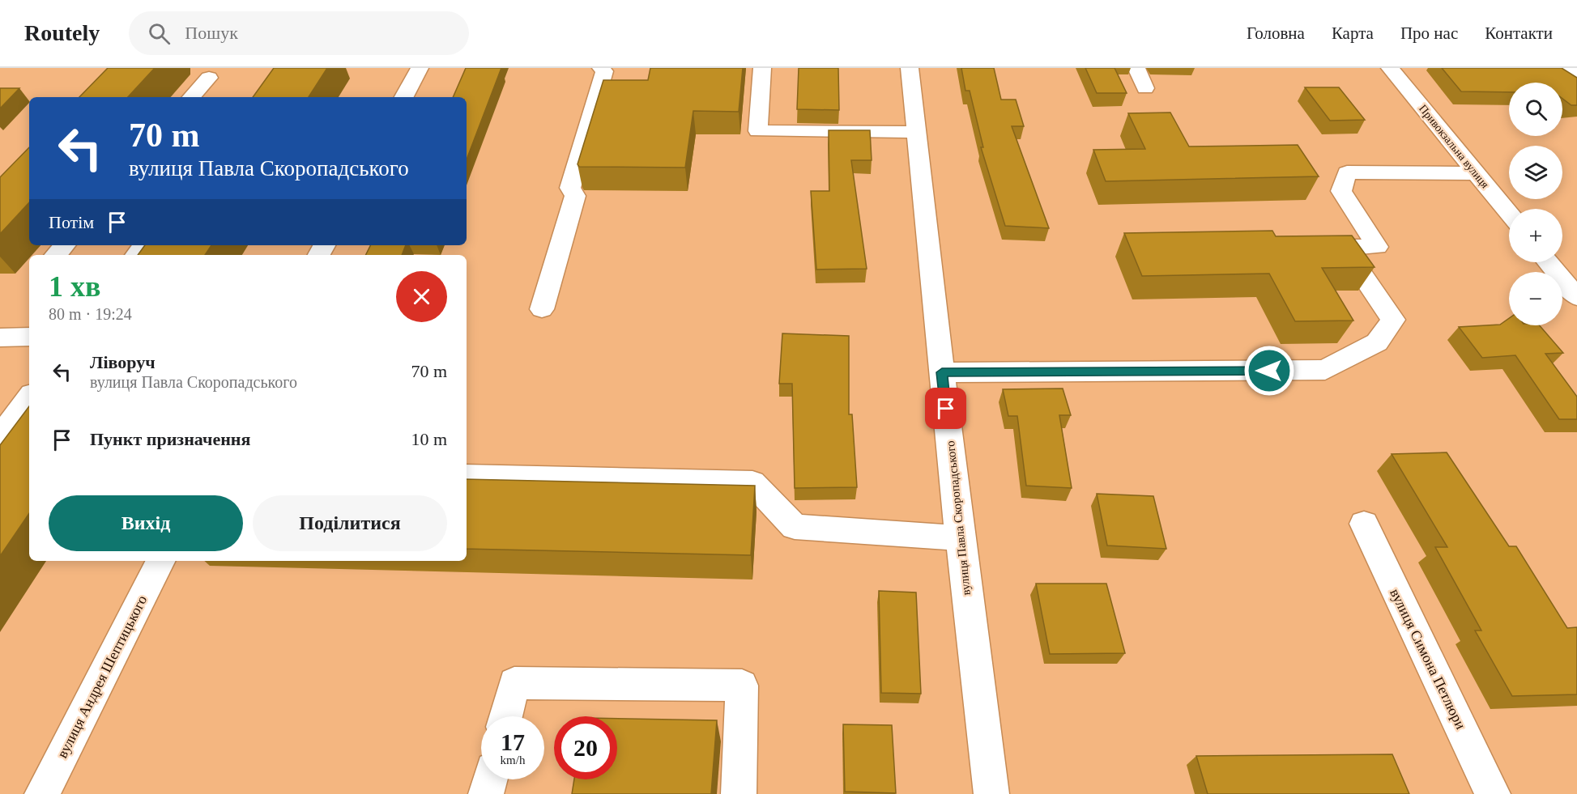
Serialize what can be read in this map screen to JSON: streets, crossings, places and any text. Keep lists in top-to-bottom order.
{
  "streets": {
    "street": [
      "Привокзальна вулиця",
      "вулиця Павла Скоропадського",
      "вулиця Симона Петлюри",
      "вулиця Андрея Шептицького"
    ]
  },
  "page": {
    "header": "Routely",
    "search": "Пошук",
    "nav": [
      "Головна",
      "Карта",
      "Про нас",
      "Контакти"
    ],
    "map_buttons": ["+", "−"],
    "turn": ["70 m", "вулиця Павла Скоропадського"],
    "then": "Потім",
    "heading": ["1 хв", "80 m · 19:24"],
    "list": [
      {
        "name": "Ліворуч",
        "note": "вулиця Павла Скоропадського",
        "value": "70 m"
      },
      {
        "name": "Пункт призначення",
        "value": "10 m"
      }
    ],
    "buttons": ["Вихід", "Поділитися"],
    "speed": "17 km/h",
    "limit": "20"
  }
}
